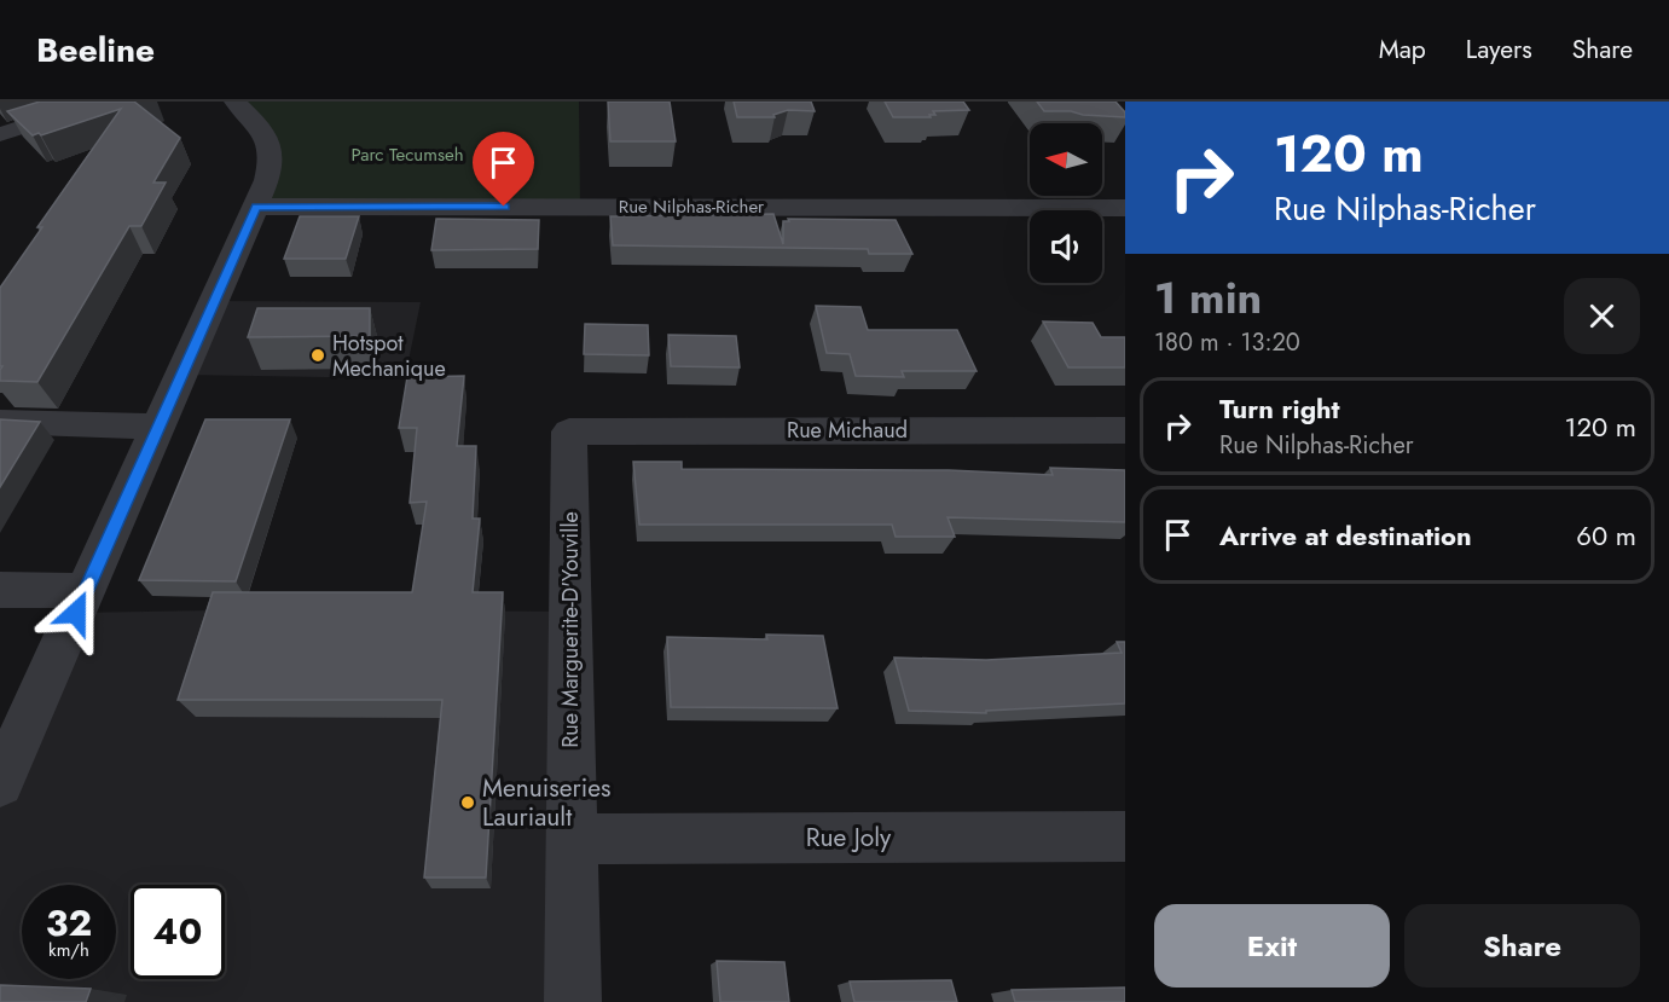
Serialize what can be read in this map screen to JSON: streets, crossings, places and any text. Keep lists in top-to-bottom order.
{
  "streets": {
    "street": [
      "Rue Nilphas-Richer",
      "Rue Michaud",
      "Rue Marguerite-D'Youville",
      "Rue Joly"
    ]
  },
  "crossings": [
    ["Rue Michaud", "Rue Marguerite-D'Youville"],
    ["Rue Marguerite-D'Youville", "Rue Joly"]
  ],
  "parks": ["Parc Tecumseh"],
  "places": ["Hotspot Mechanique", "Menuiseries Lauriault"],
  "north": "left",
  "page": {
    "header": "Beeline",
    "nav": ["Map", "Layers", "Share"],
    "turn": ["120 m", "Rue Nilphas-Richer"],
    "heading": ["1 min", "180 m · 13:20"],
    "list": [
      {
        "name": "Turn right",
        "note": "Rue Nilphas-Richer",
        "value": "120 m"
      },
      {
        "name": "Arrive at destination",
        "value": "60 m"
      }
    ],
    "speed": "32 km/h",
    "limit": "40",
    "buttons": ["Exit", "Share"]
  }
}
